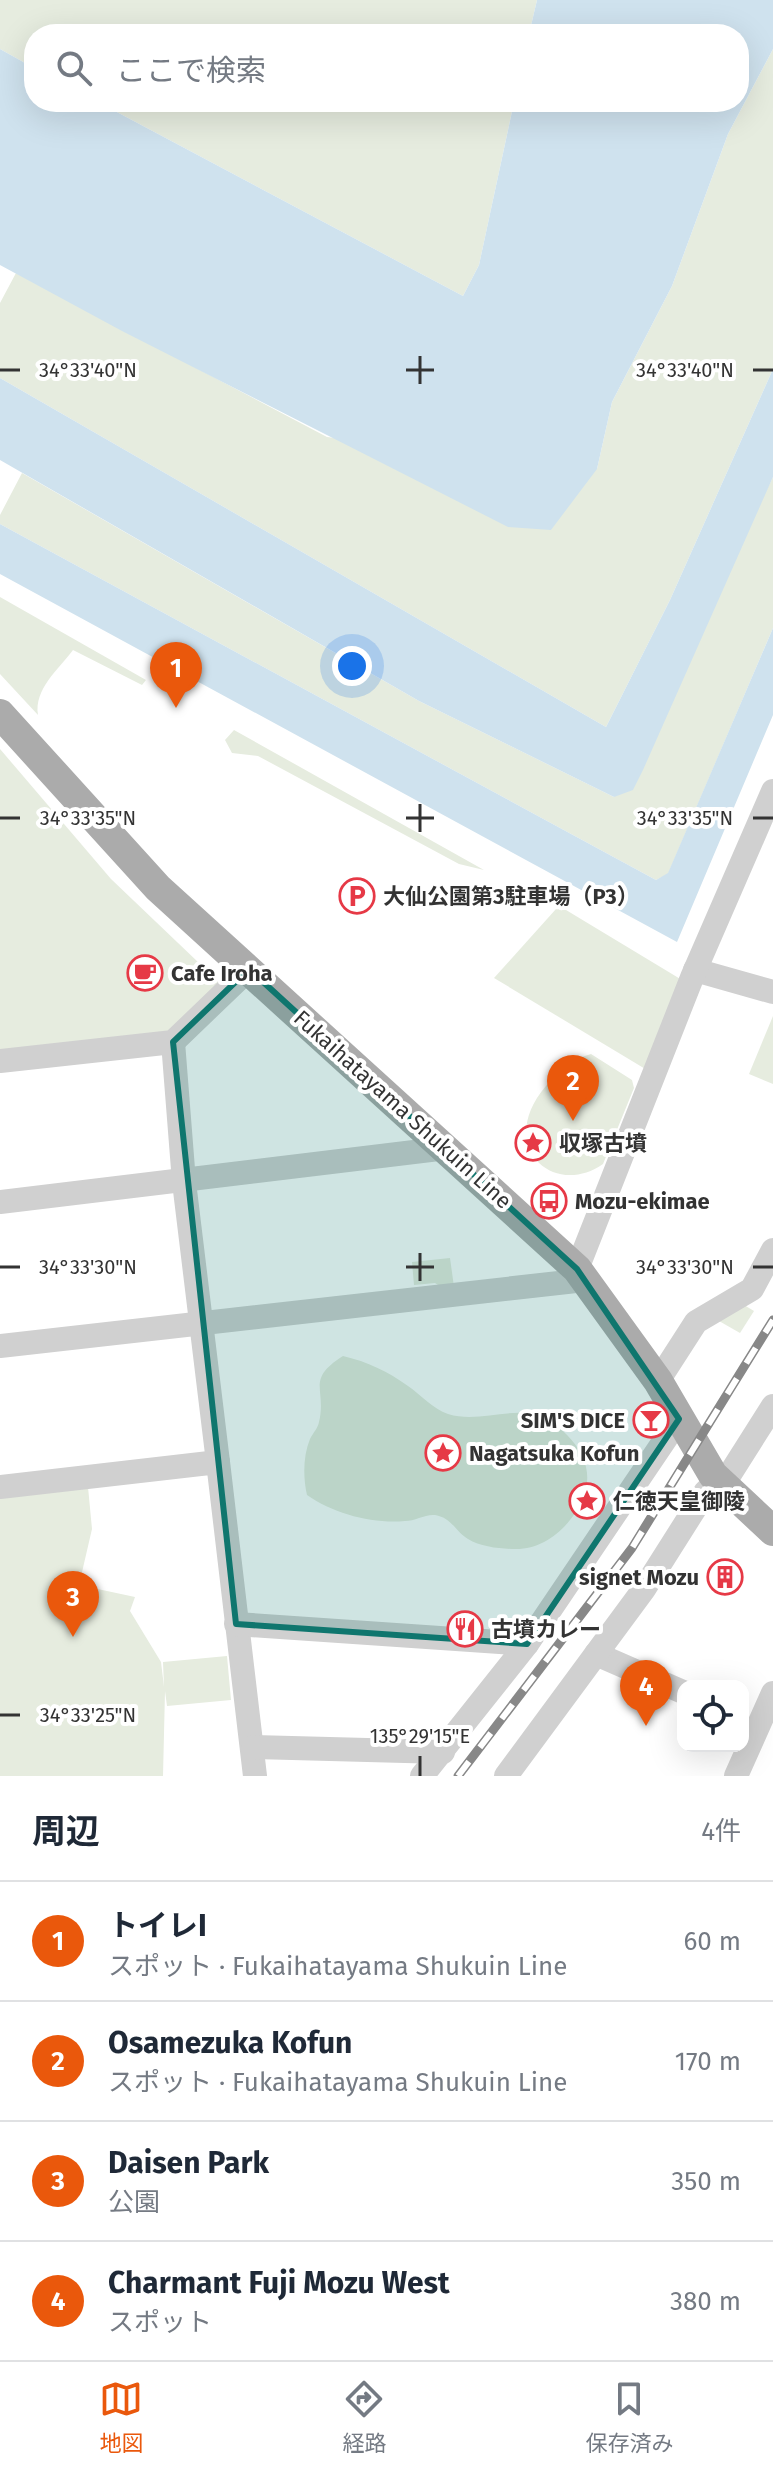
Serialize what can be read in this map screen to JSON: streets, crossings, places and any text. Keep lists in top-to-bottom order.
{
  "streets": {
    "main road": ["Fukaihatayama Shukuin Line"]
  },
  "places": {
    "parking": ["大仙公園第3駐車場（P3）"],
    "cafe": ["Cafe Iroha"],
    "place": ["収塚古墳", "Nagatsuka Kofun", "仁徳天皇御陵"],
    "bus stop": ["Mozu-ekimae"],
    "bar": ["SIM'S DICE"],
    "building": ["signet Mozu"],
    "restaurant": ["古墳カレー"]
  },
  "page": {
    "search": "ここで検索",
    "pins": [
      "1",
      "2",
      "3",
      "4"
    ],
    "heading": ["周辺", "4件"],
    "list": [
      {
        "mark": "1",
        "name": "トイレI",
        "note": "スポット · Fukaihatayama Shukuin Line",
        "value": "60 m"
      },
      {
        "mark": "2",
        "name": "Osamezuka Kofun",
        "note": "スポット · Fukaihatayama Shukuin Line",
        "value": "170 m"
      },
      {
        "mark": "3",
        "name": "Daisen Park",
        "note": "公園",
        "value": "350 m"
      },
      {
        "mark": "4",
        "name": "Charmant Fuji Mozu West",
        "note": "スポット",
        "value": "380 m"
      }
    ],
    "nav": ["地図", "経路", "保存済み"]
  },
  "coordinates": [
    "34°33'40\"N",
    "34°33'35\"N",
    "34°33'30\"N",
    "34°33'25\"N",
    "135°29'15\"E"
  ]
}
